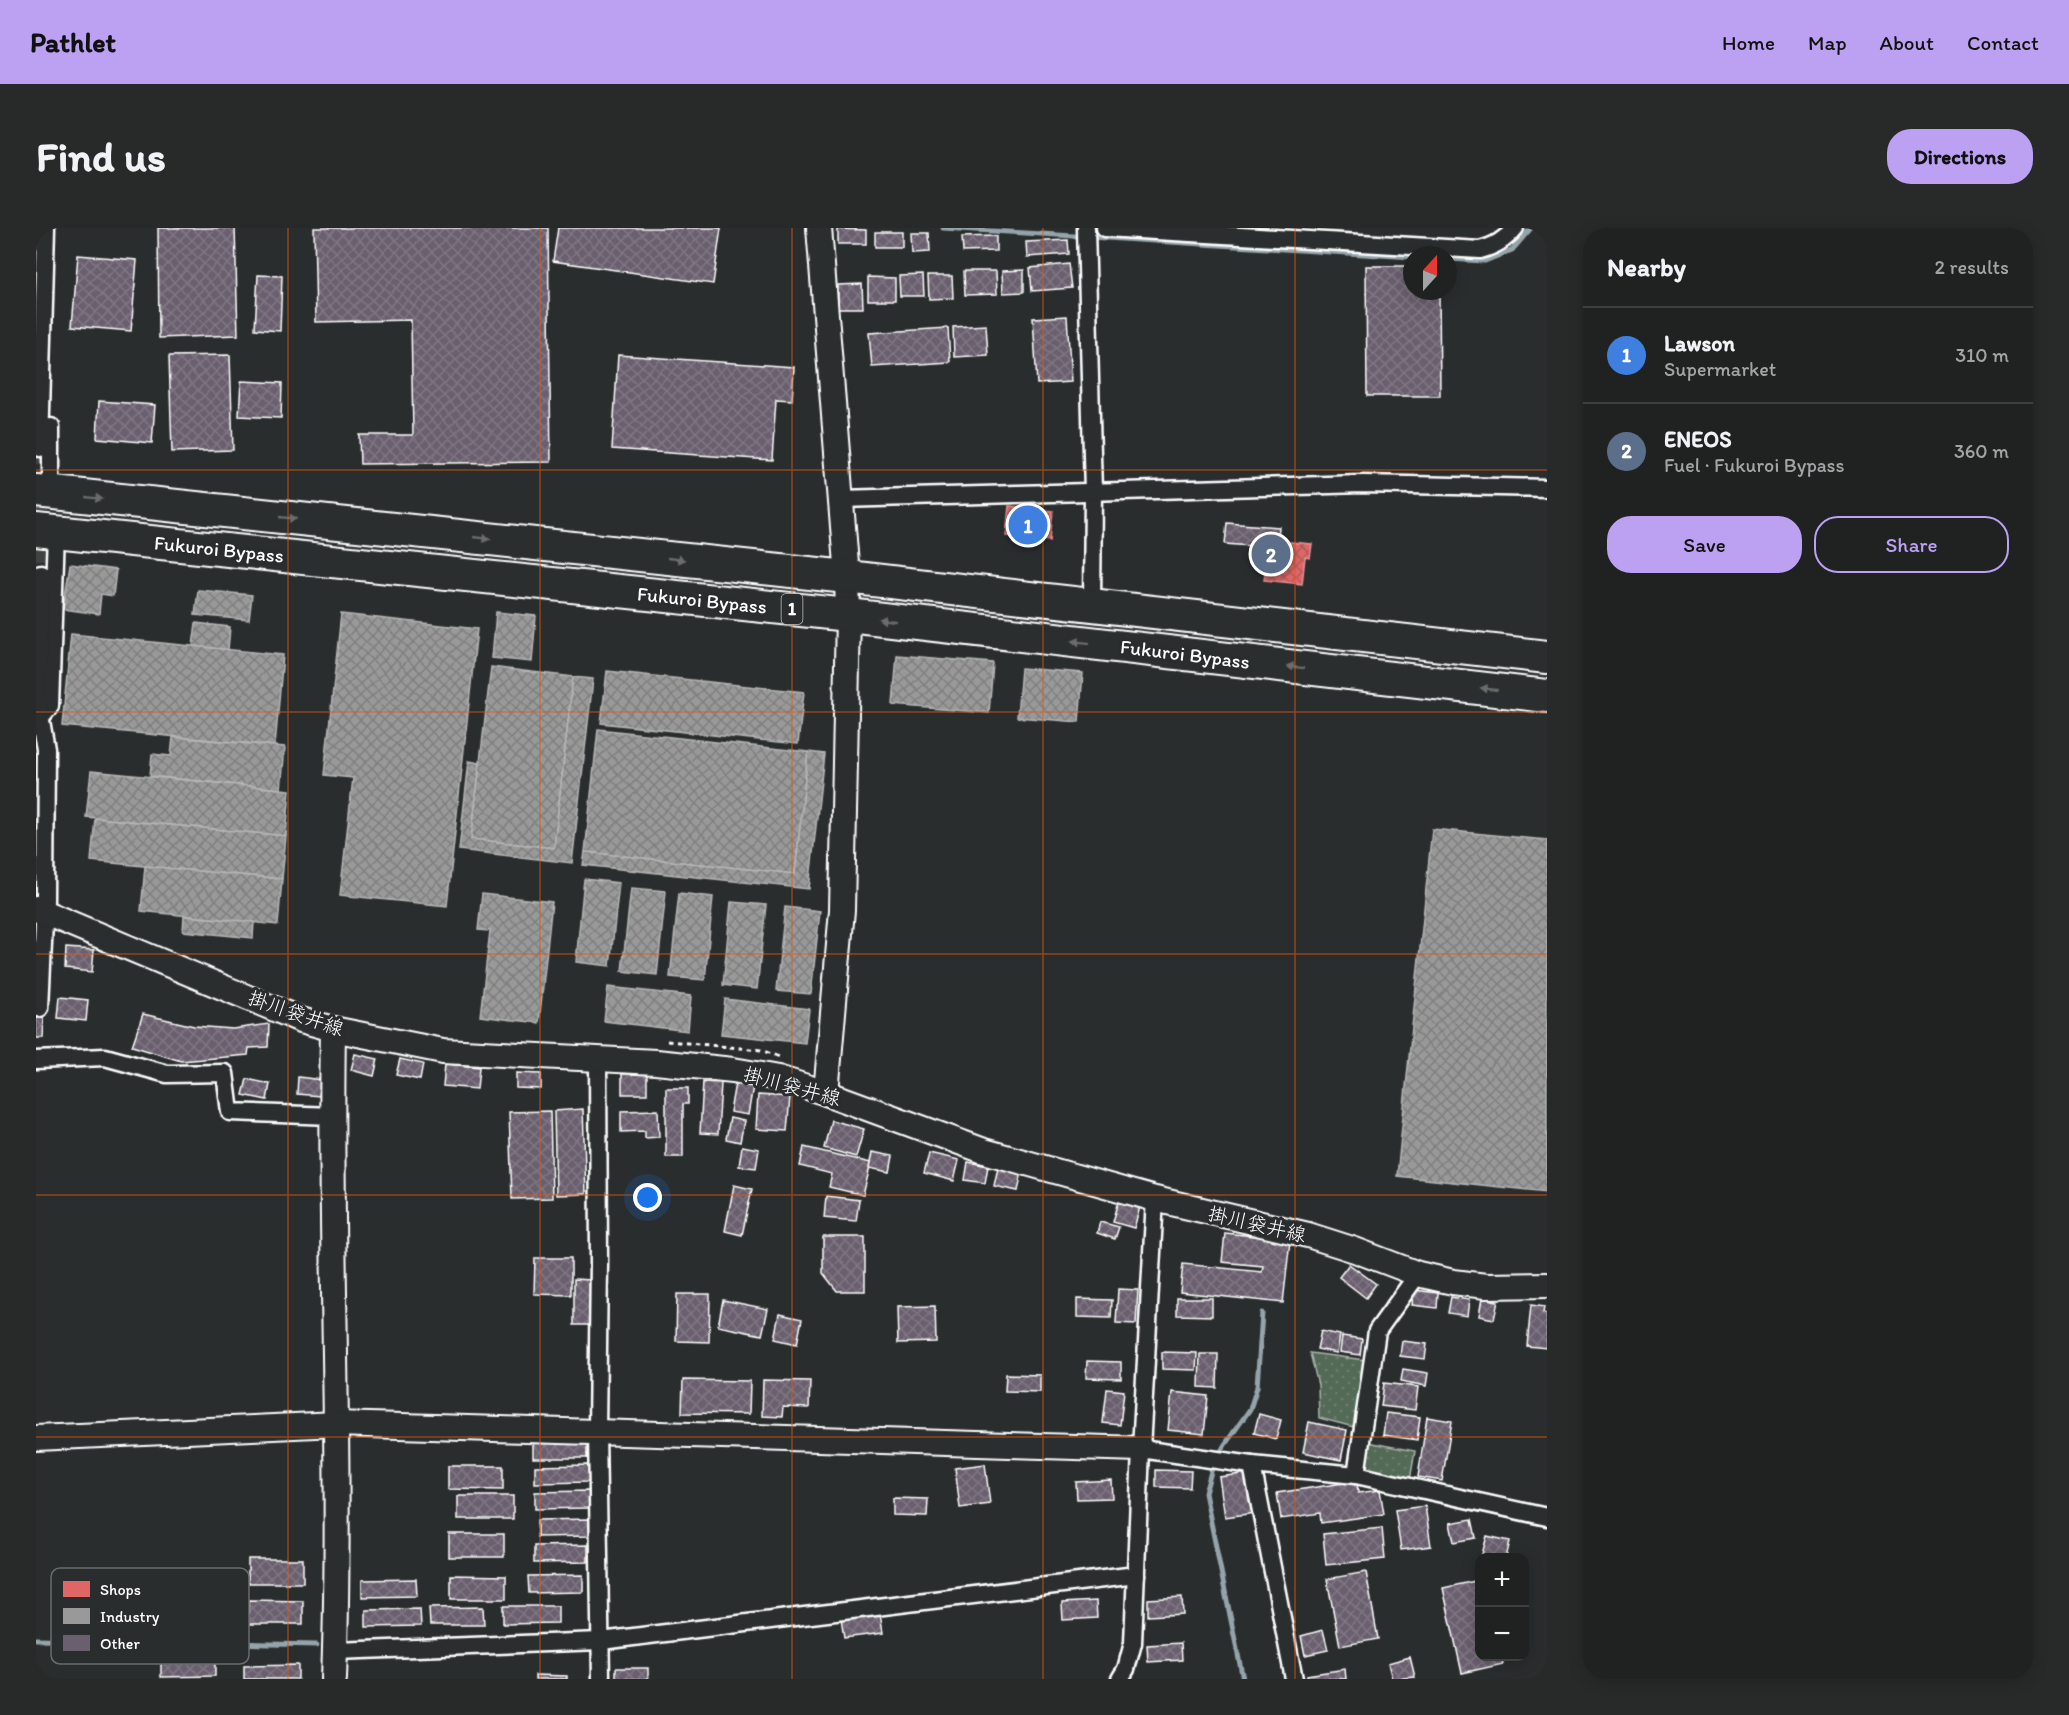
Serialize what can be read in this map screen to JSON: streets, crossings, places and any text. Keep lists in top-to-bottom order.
{
  "streets": {
    "highway": ["Fukuroi Bypass", "1"],
    "street": ["掛川袋井線"]
  },
  "legend": ["Shops", "Industry", "Other"],
  "north": "top",
  "page": {
    "header": "Pathlet",
    "nav": [
      "Home",
      "Map",
      "About",
      "Contact"
    ],
    "buttons": [
      "Directions",
      ["Save", "Share"]
    ],
    "title": "Find us",
    "heading": ["Nearby", "2 results"],
    "list": [
      {
        "mark": "1",
        "name": "Lawson",
        "note": "Supermarket",
        "value": "310 m"
      },
      {
        "mark": "2",
        "name": "ENEOS",
        "note": "Fuel · Fukuroi Bypass",
        "value": "360 m"
      }
    ],
    "pins": ["1", "2"],
    "map_buttons": ["+", "−"]
  }
}
